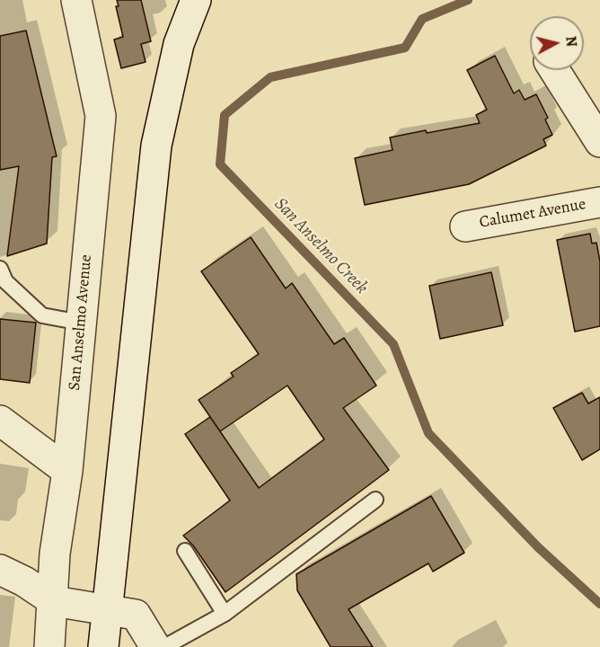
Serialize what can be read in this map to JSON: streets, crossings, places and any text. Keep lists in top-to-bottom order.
{
  "streets": {
    "street": ["Calumet Avenue", "San Anselmo Avenue"]
  },
  "water": ["San Anselmo Creek"],
  "north": "right"
}
